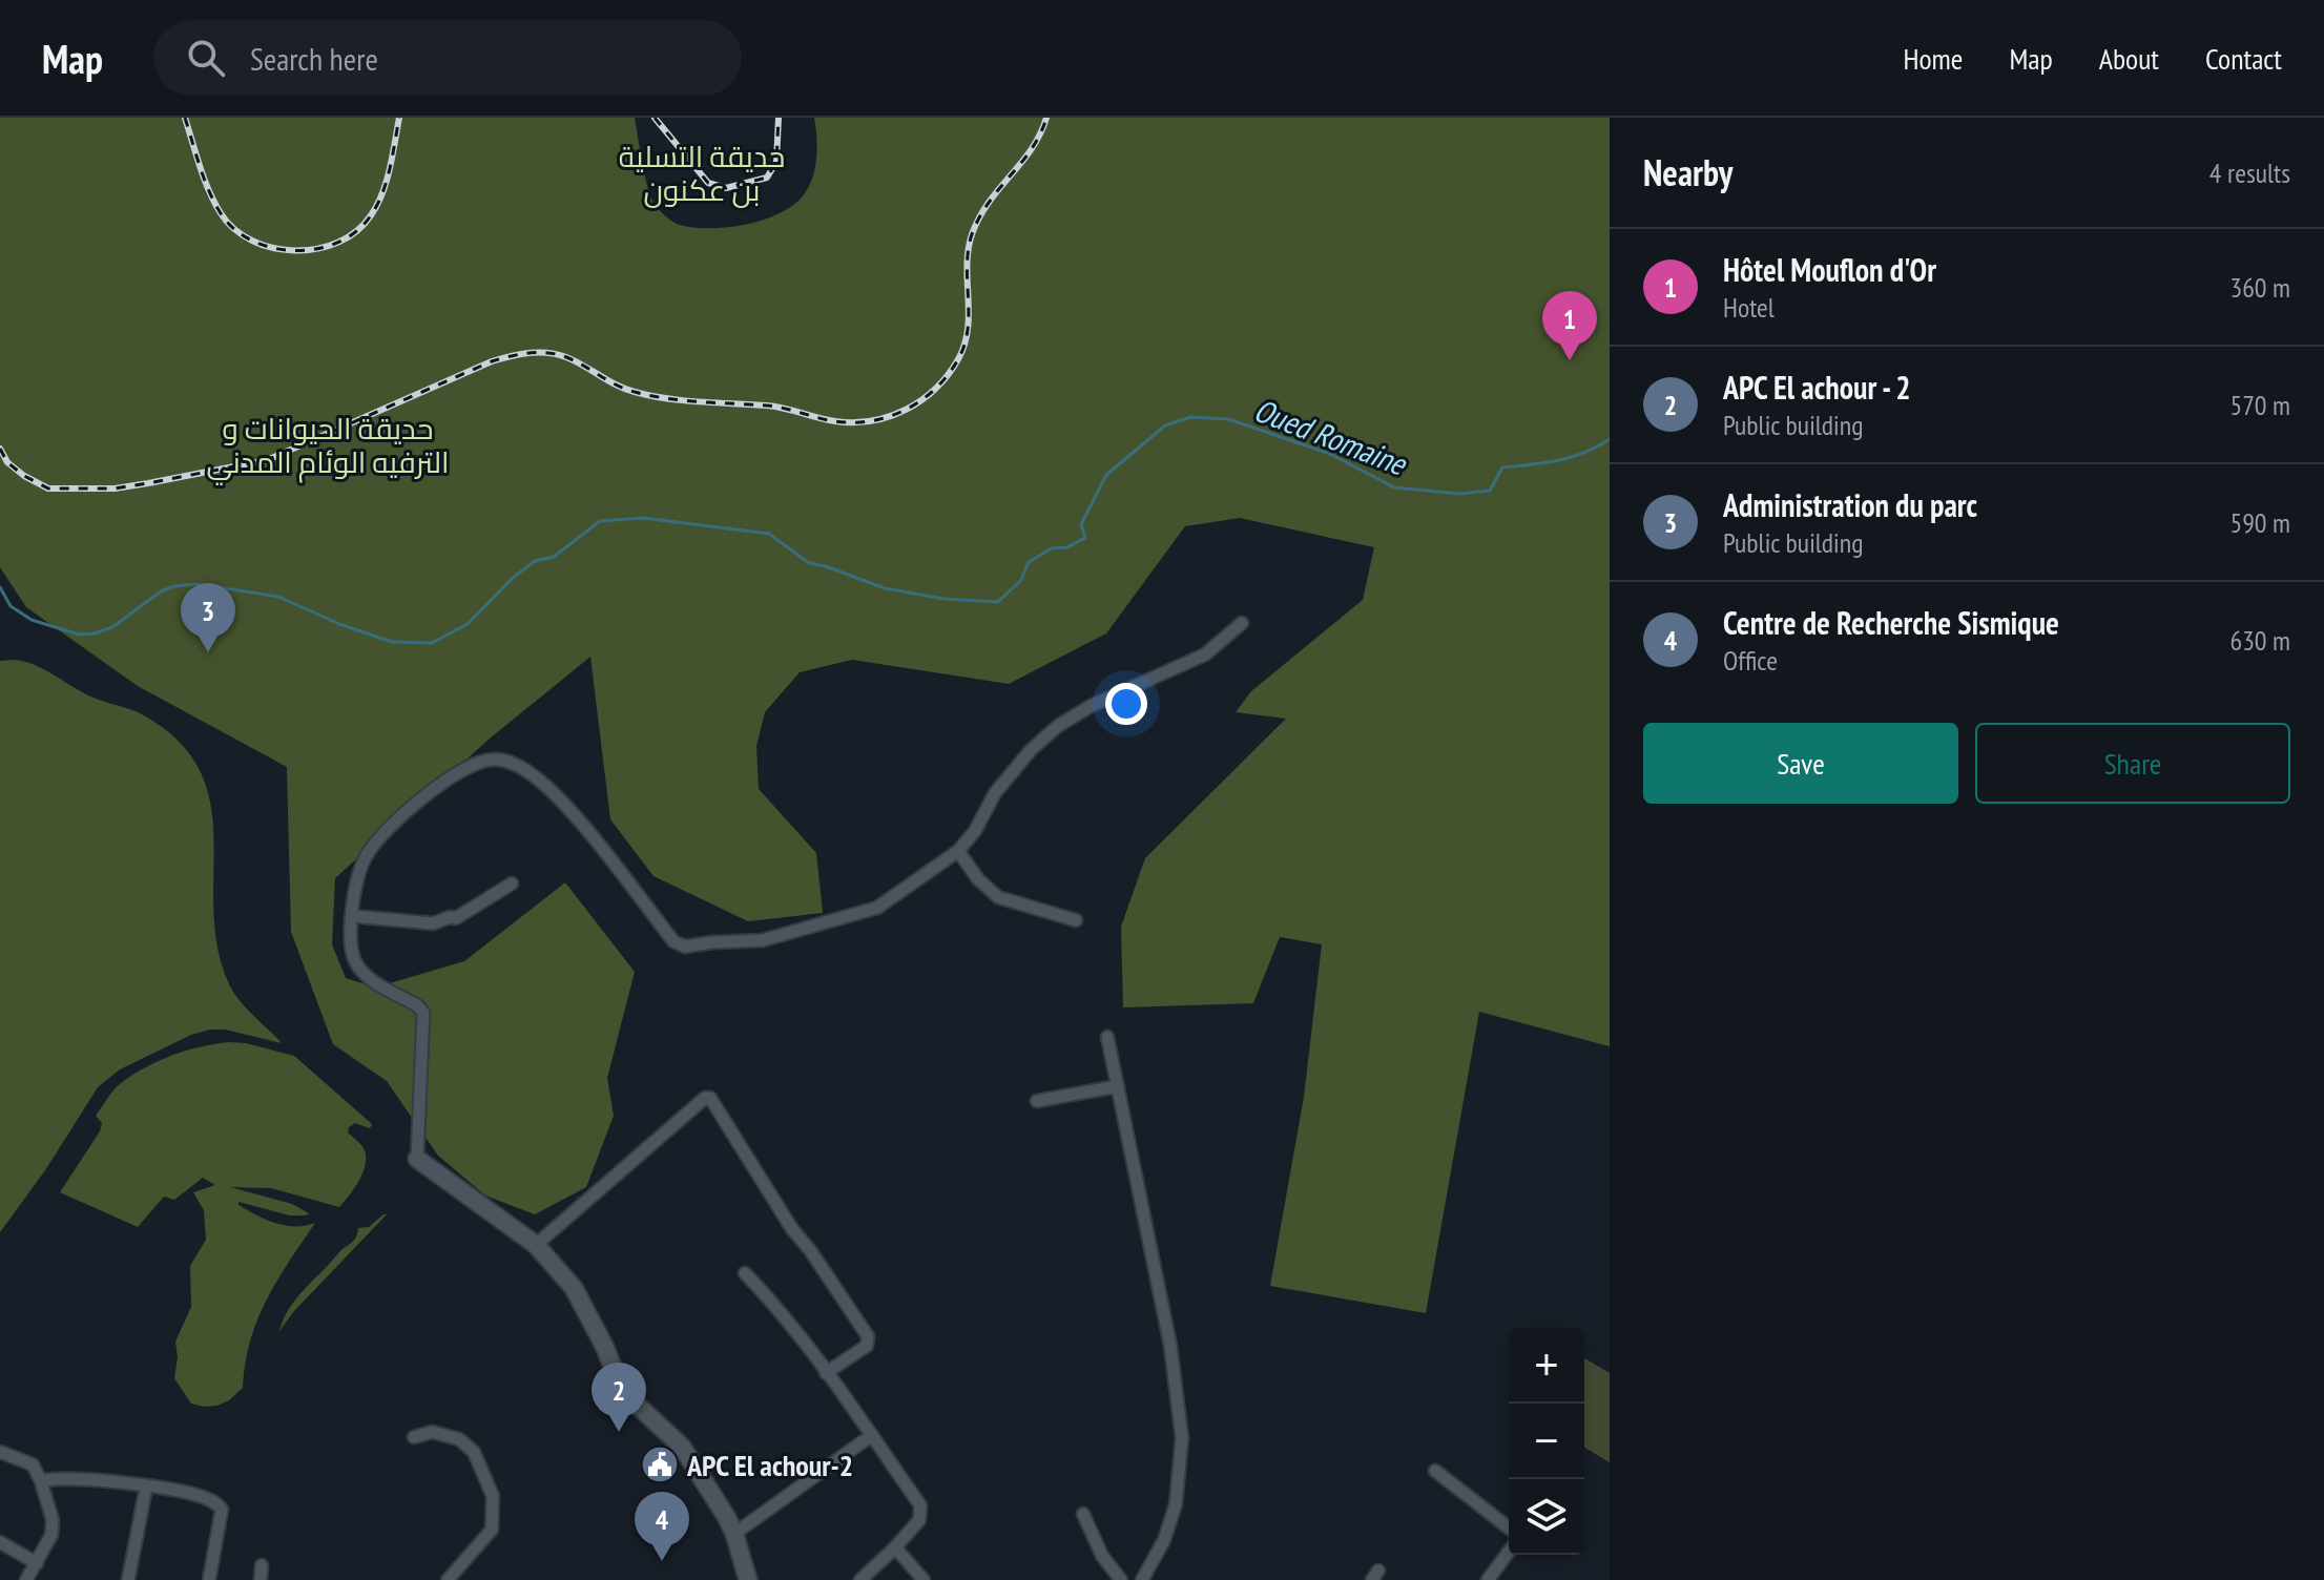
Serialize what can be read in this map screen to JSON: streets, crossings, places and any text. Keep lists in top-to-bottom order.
{
  "water": ["Oued Romaine"],
  "parks": ["حديقة التسلية بن عكنون", "حديقة الحيوانات و الترفيه الوئام المدني"],
  "places": {
    "public building": ["APC El achour-2"]
  },
  "page": {
    "header": "Map",
    "search": "Search here",
    "nav": [
      "Home",
      "Map",
      "About",
      "Contact"
    ],
    "heading": ["Nearby", "4 results"],
    "list": [
      {
        "mark": "1",
        "name": "Hôtel Mouflon d'Or",
        "note": "Hotel",
        "value": "360 m"
      },
      {
        "mark": "2",
        "name": "APC El achour - 2",
        "note": "Public building",
        "value": "570 m"
      },
      {
        "mark": "3",
        "name": "Administration du parc",
        "note": "Public building",
        "value": "590 m"
      },
      {
        "mark": "4",
        "name": "Centre de Recherche Sismique",
        "note": "Office",
        "value": "630 m"
      }
    ],
    "pins": [
      "1",
      "3",
      "2",
      "4"
    ],
    "buttons": ["Save", "Share"],
    "map_buttons": ["+", "−"]
  }
}
